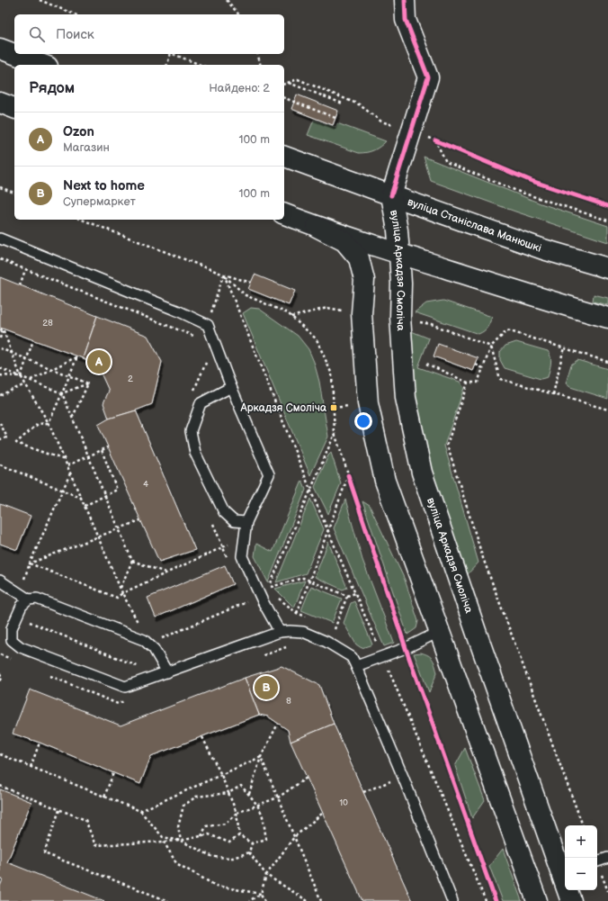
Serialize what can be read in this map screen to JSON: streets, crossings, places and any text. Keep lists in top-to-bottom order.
{
  "streets": {
    "main road": ["вуліца Станіслава Манюшкі", "вуліца Аркадзя Смоліча"]
  },
  "crossings": [
    ["вуліца Станіслава Манюшкі", "вуліца Аркадзя Смоліча"]
  ],
  "places": {
    "transit": ["Аркадзя Смоліча"]
  },
  "house_numbers": [
    "28",
    "2",
    "4",
    "8",
    "10"
  ],
  "page": {
    "search": "Поиск",
    "heading": ["Рядом", "Найдено: 2"],
    "list": [
      {
        "mark": "A",
        "name": "Ozon",
        "note": "Магазин",
        "value": "100 m"
      },
      {
        "mark": "B",
        "name": "Next to home",
        "note": "Супермаркет",
        "value": "100 m"
      }
    ],
    "pins": ["A", "B"],
    "map_buttons": ["+", "−"]
  }
}
